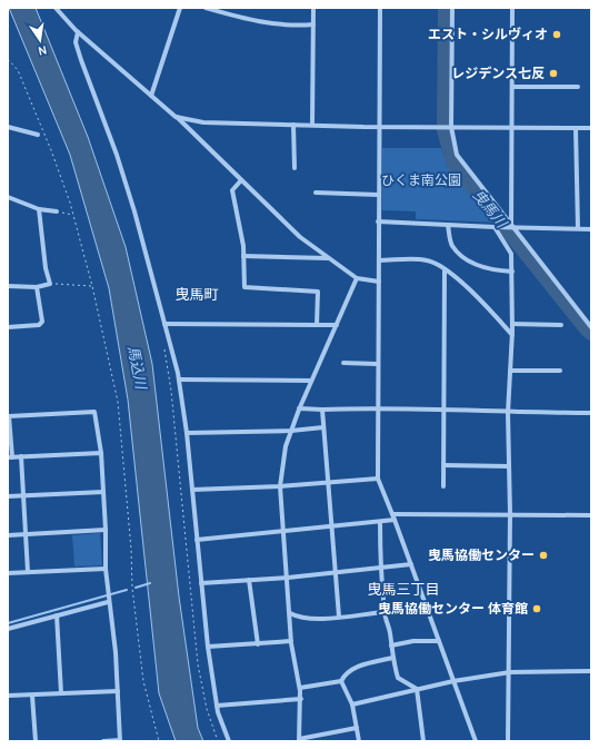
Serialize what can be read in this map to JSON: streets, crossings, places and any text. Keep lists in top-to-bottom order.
{
  "districts": ["曳馬町", "曳馬三丁目"],
  "water": ["曳馬川", "馬込川"],
  "parks": ["ひくま南公園"],
  "places": [
    "エスト・シルヴィオ",
    "レジデンス七反",
    "曳馬協働センター",
    "曳馬協働センター 体育館"
  ],
  "north": "bottom"
}
